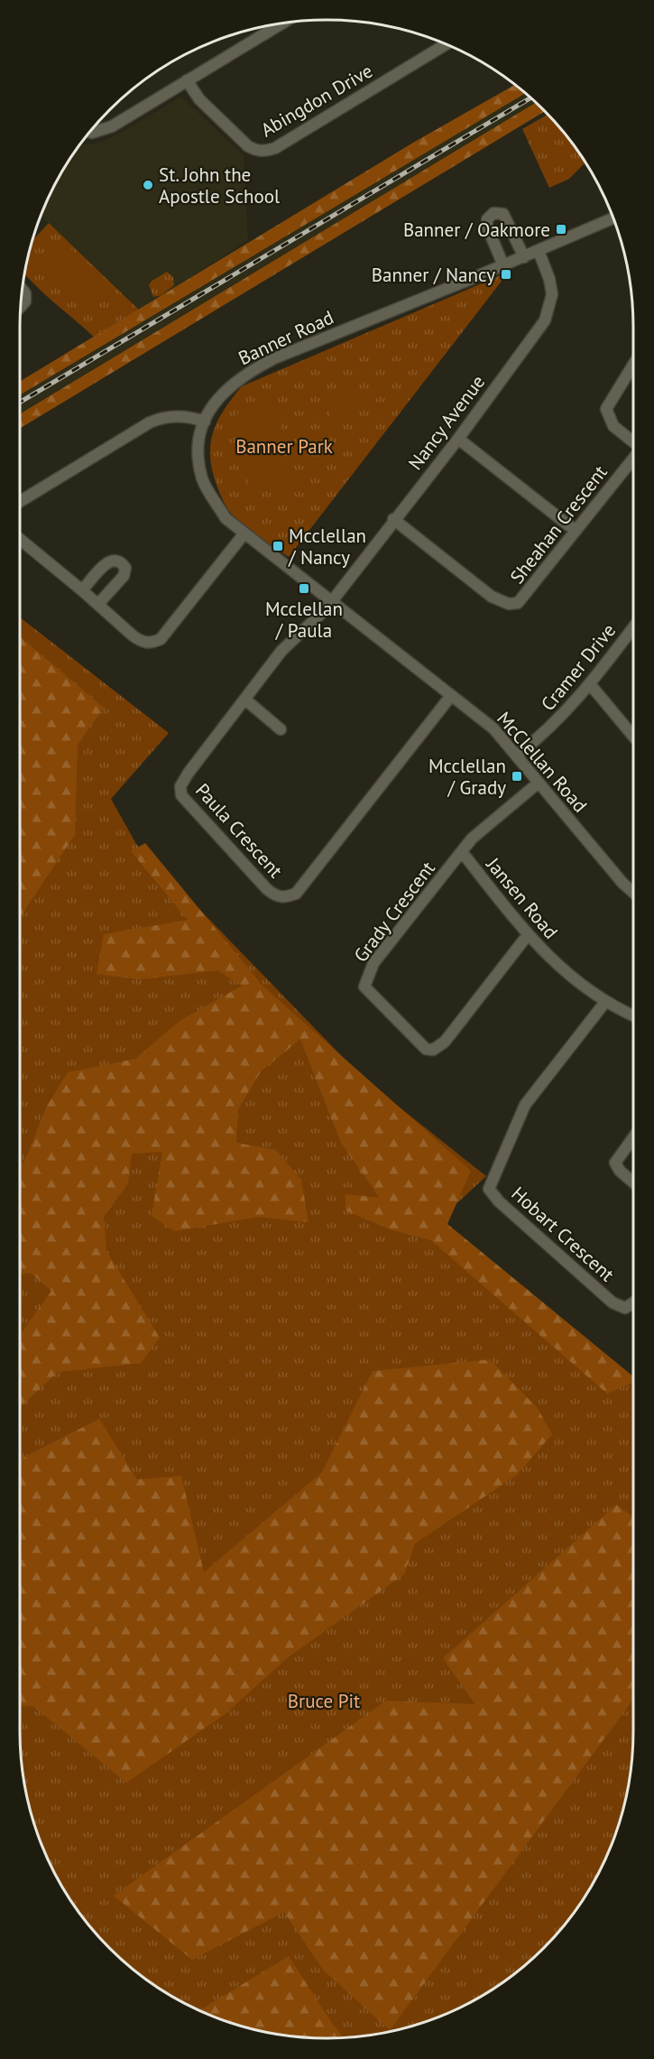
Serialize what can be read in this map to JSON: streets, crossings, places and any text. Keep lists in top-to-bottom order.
{
  "streets": {
    "street": [
      "Abingdon Drive",
      "Banner Road",
      "Nancy Avenue",
      "Sheahan Crescent",
      "Cramer Drive",
      "McClellan Road",
      "Paula Crescent",
      "Jansen Road",
      "Grady Crescent",
      "Hobart Crescent"
    ]
  },
  "crossings": [
    ["Banner Road", "Nancy Avenue"],
    ["Banner Road", "McClellan Road"],
    ["Banner Road", "Paula Crescent"],
    ["Nancy Avenue", "Sheahan Crescent"],
    ["Nancy Avenue", "McClellan Road"],
    ["Nancy Avenue", "Paula Crescent"],
    ["Cramer Drive", "McClellan Road"],
    ["McClellan Road", "Paula Crescent"],
    ["McClellan Road", "Grady Crescent"],
    ["Jansen Road", "Grady Crescent"],
    ["Jansen Road", "Hobart Crescent"]
  ],
  "parks": ["Banner Park", "Bruce Pit"],
  "places": {
    "other": ["St. John the Apostle School"],
    "transit": [
      "Banner / Oakmore",
      "Banner / Nancy",
      "Mcclellan / Nancy",
      "Mcclellan / Paula",
      "Mcclellan / Grady"
    ]
  }
}
